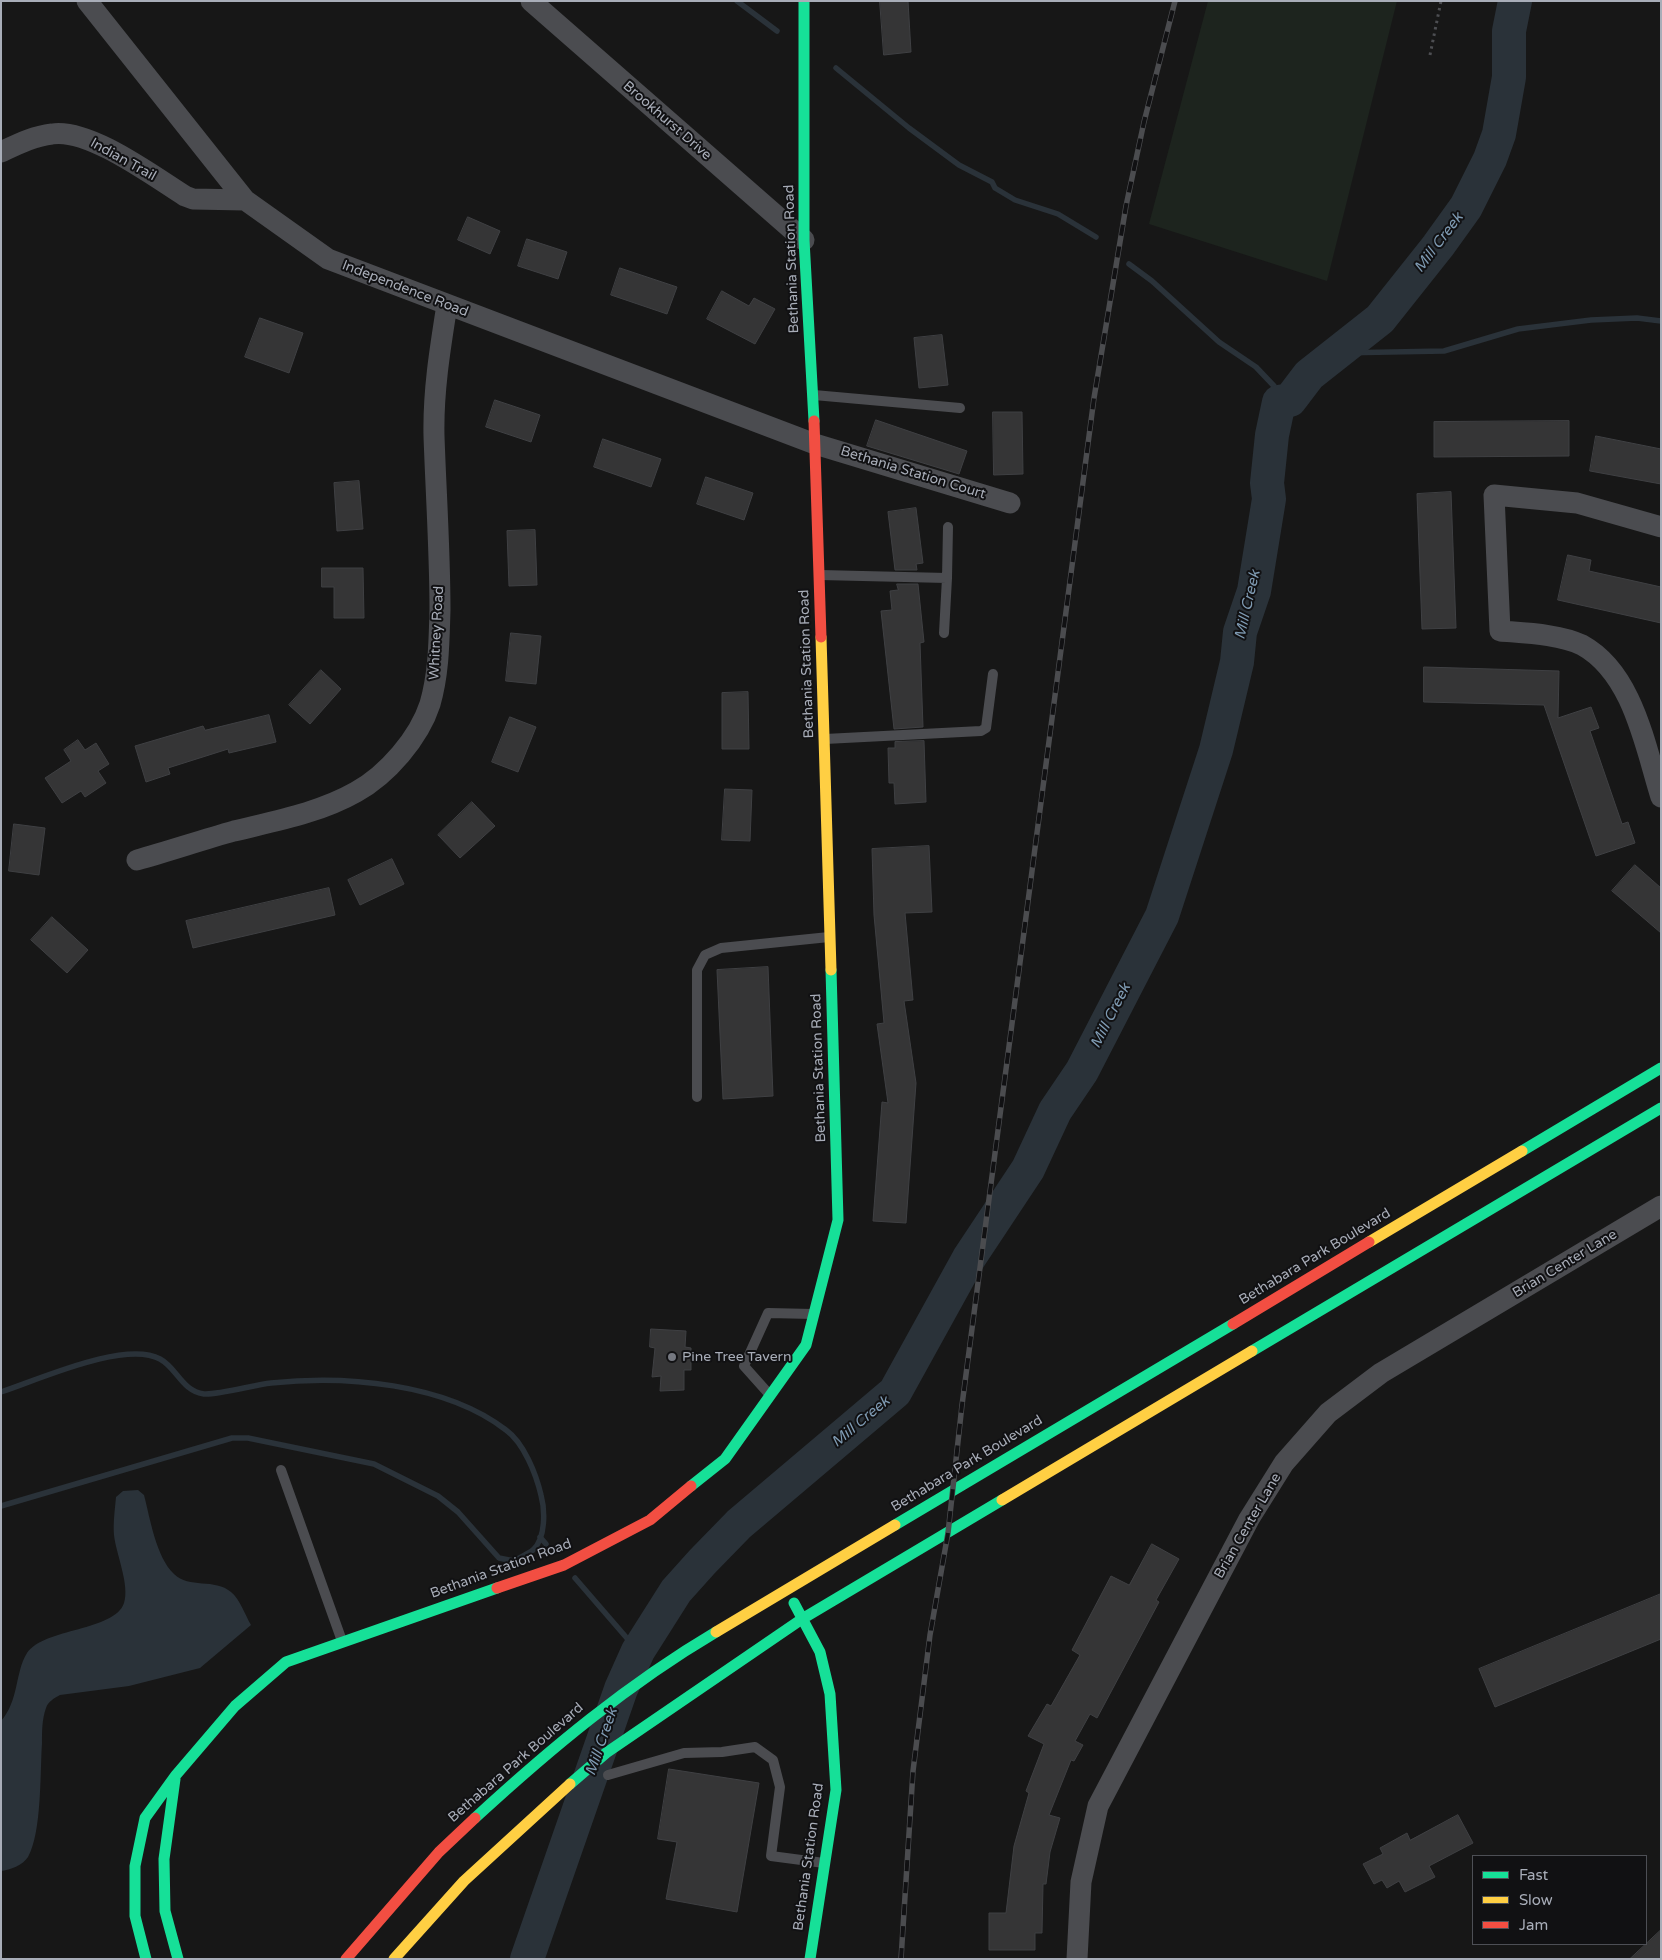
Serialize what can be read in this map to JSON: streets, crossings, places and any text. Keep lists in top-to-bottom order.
{
  "streets": {
    "street": [
      "Brookhurst Drive",
      "Indian Trail",
      "Bethania Station Road",
      "Independence Road",
      "Bethania Station Court",
      "Whitney Road",
      "Bethabara Park Boulevard",
      "Brian Center Lane"
    ]
  },
  "crossings": [
    ["Brookhurst Drive", "Bethania Station Road"],
    ["Indian Trail", "Independence Road"],
    ["Bethania Station Road", "Independence Road"],
    ["Bethania Station Road", "Bethania Station Court"],
    ["Bethania Station Road", "Bethabara Park Boulevard"],
    ["Independence Road", "Bethania Station Court"],
    ["Independence Road", "Whitney Road"]
  ],
  "water": ["Mill Creek"],
  "places": ["Pine Tree Tavern"],
  "legend": ["Fast", "Slow", "Jam"]
}
